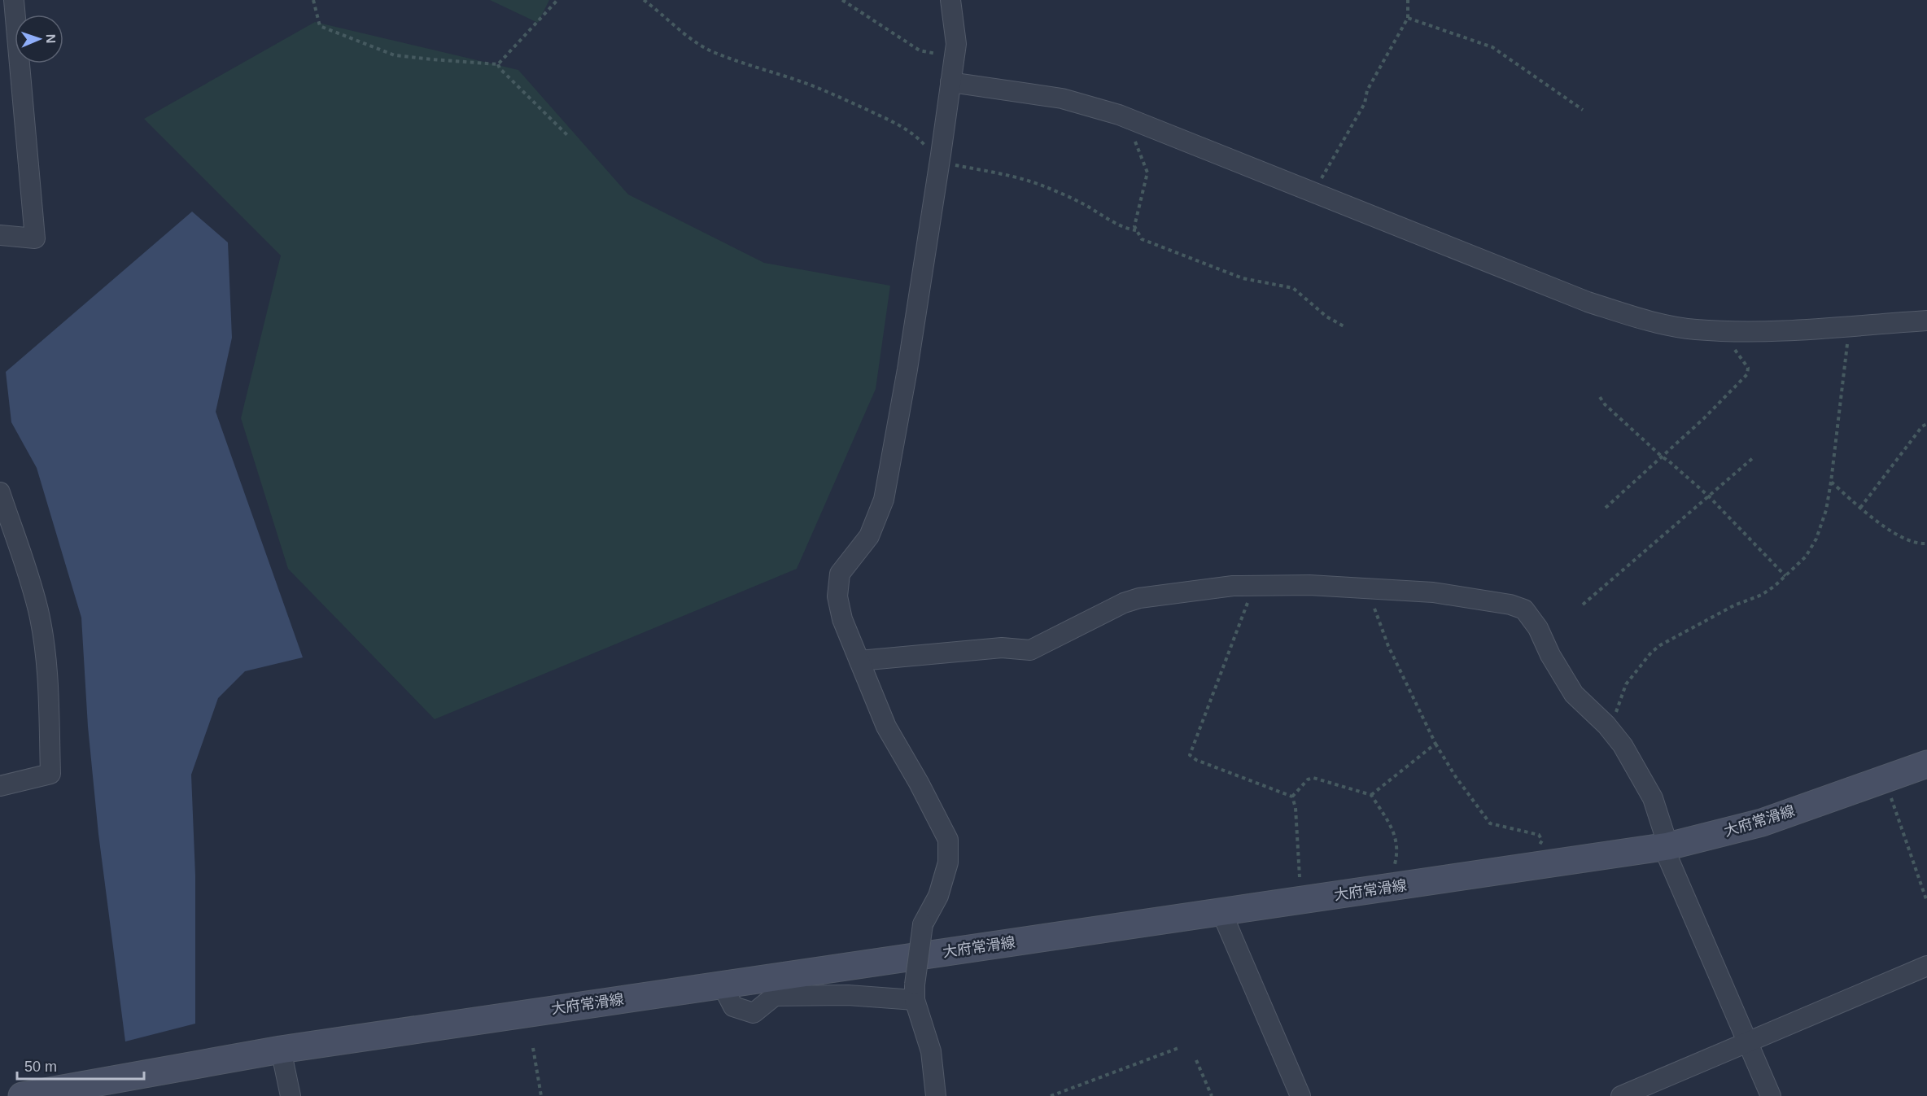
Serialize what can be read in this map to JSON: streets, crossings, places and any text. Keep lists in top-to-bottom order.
{
  "streets": {
    "main road": ["大府常滑線"]
  },
  "scale_bar": "50 m",
  "north": "right"
}
